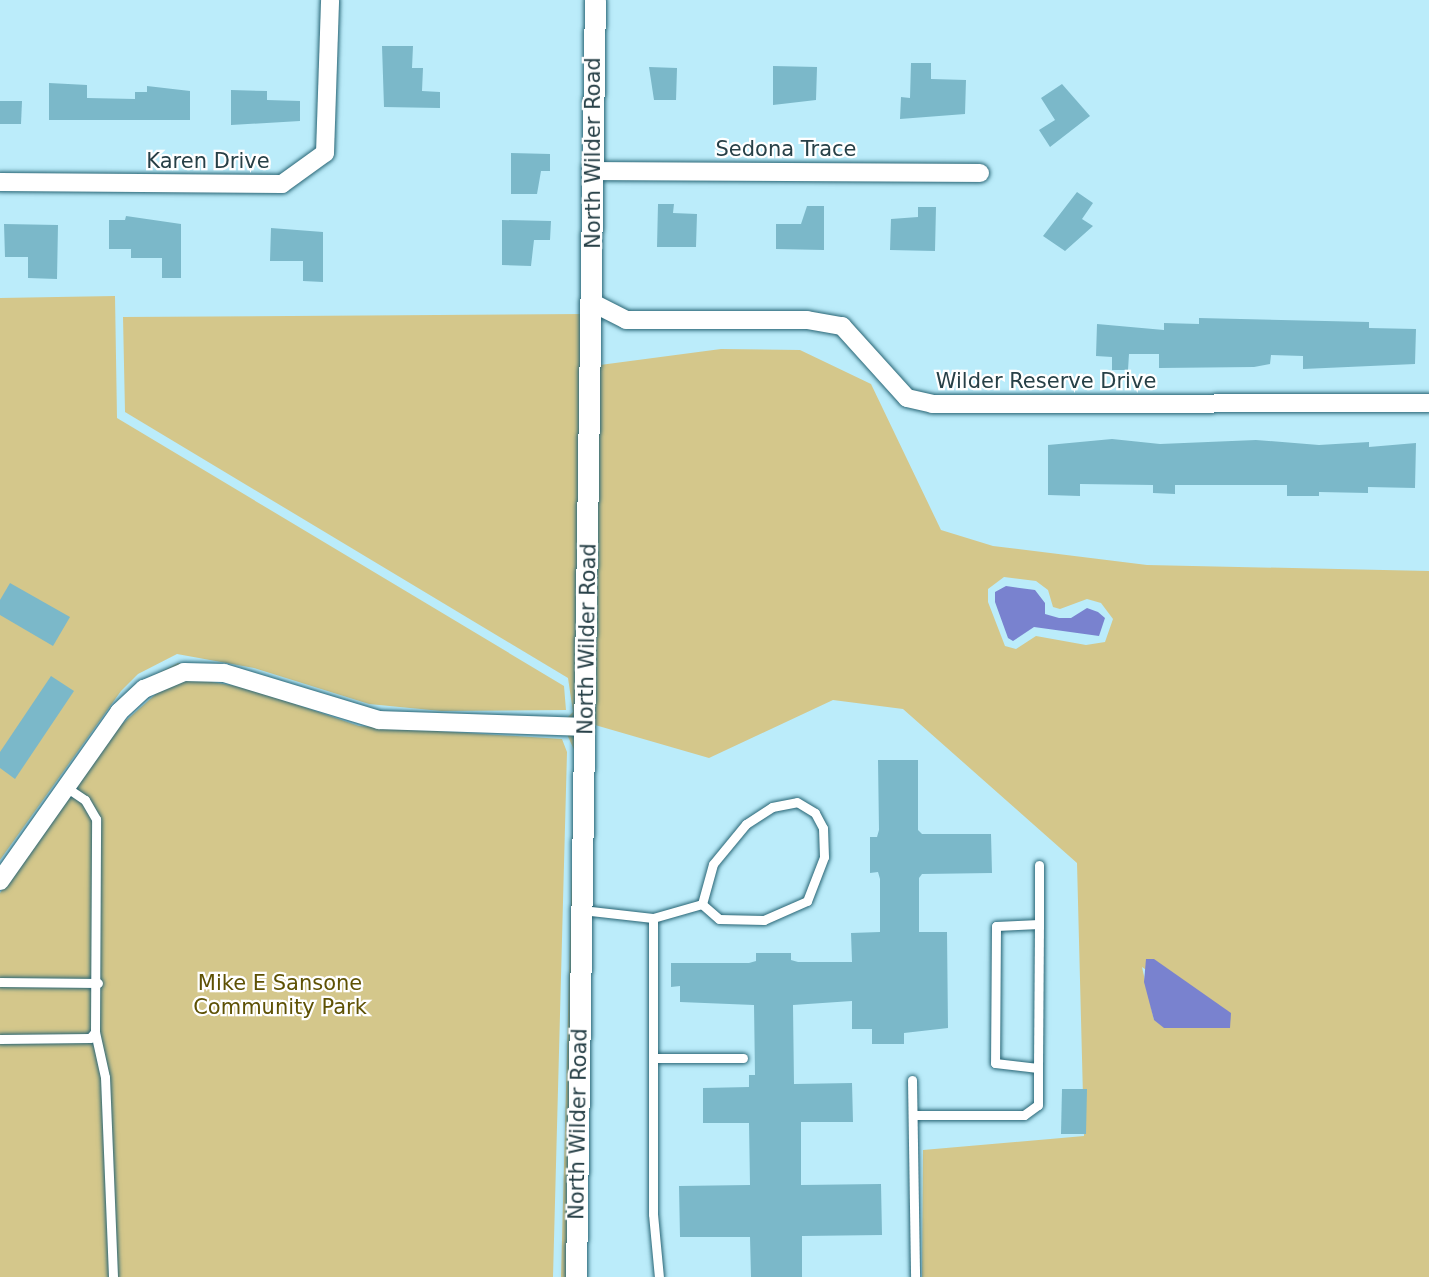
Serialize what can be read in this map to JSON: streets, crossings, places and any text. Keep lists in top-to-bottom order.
{
  "streets": {
    "street": [
      "Sedona Trace",
      "North Wilder Road",
      "Karen Drive",
      "Wilder Reserve Drive"
    ]
  },
  "crossings": [
    ["Sedona Trace", "North Wilder Road"],
    ["North Wilder Road", "Wilder Reserve Drive"]
  ],
  "parks": ["Mike E Sansone Community Park"]
}
